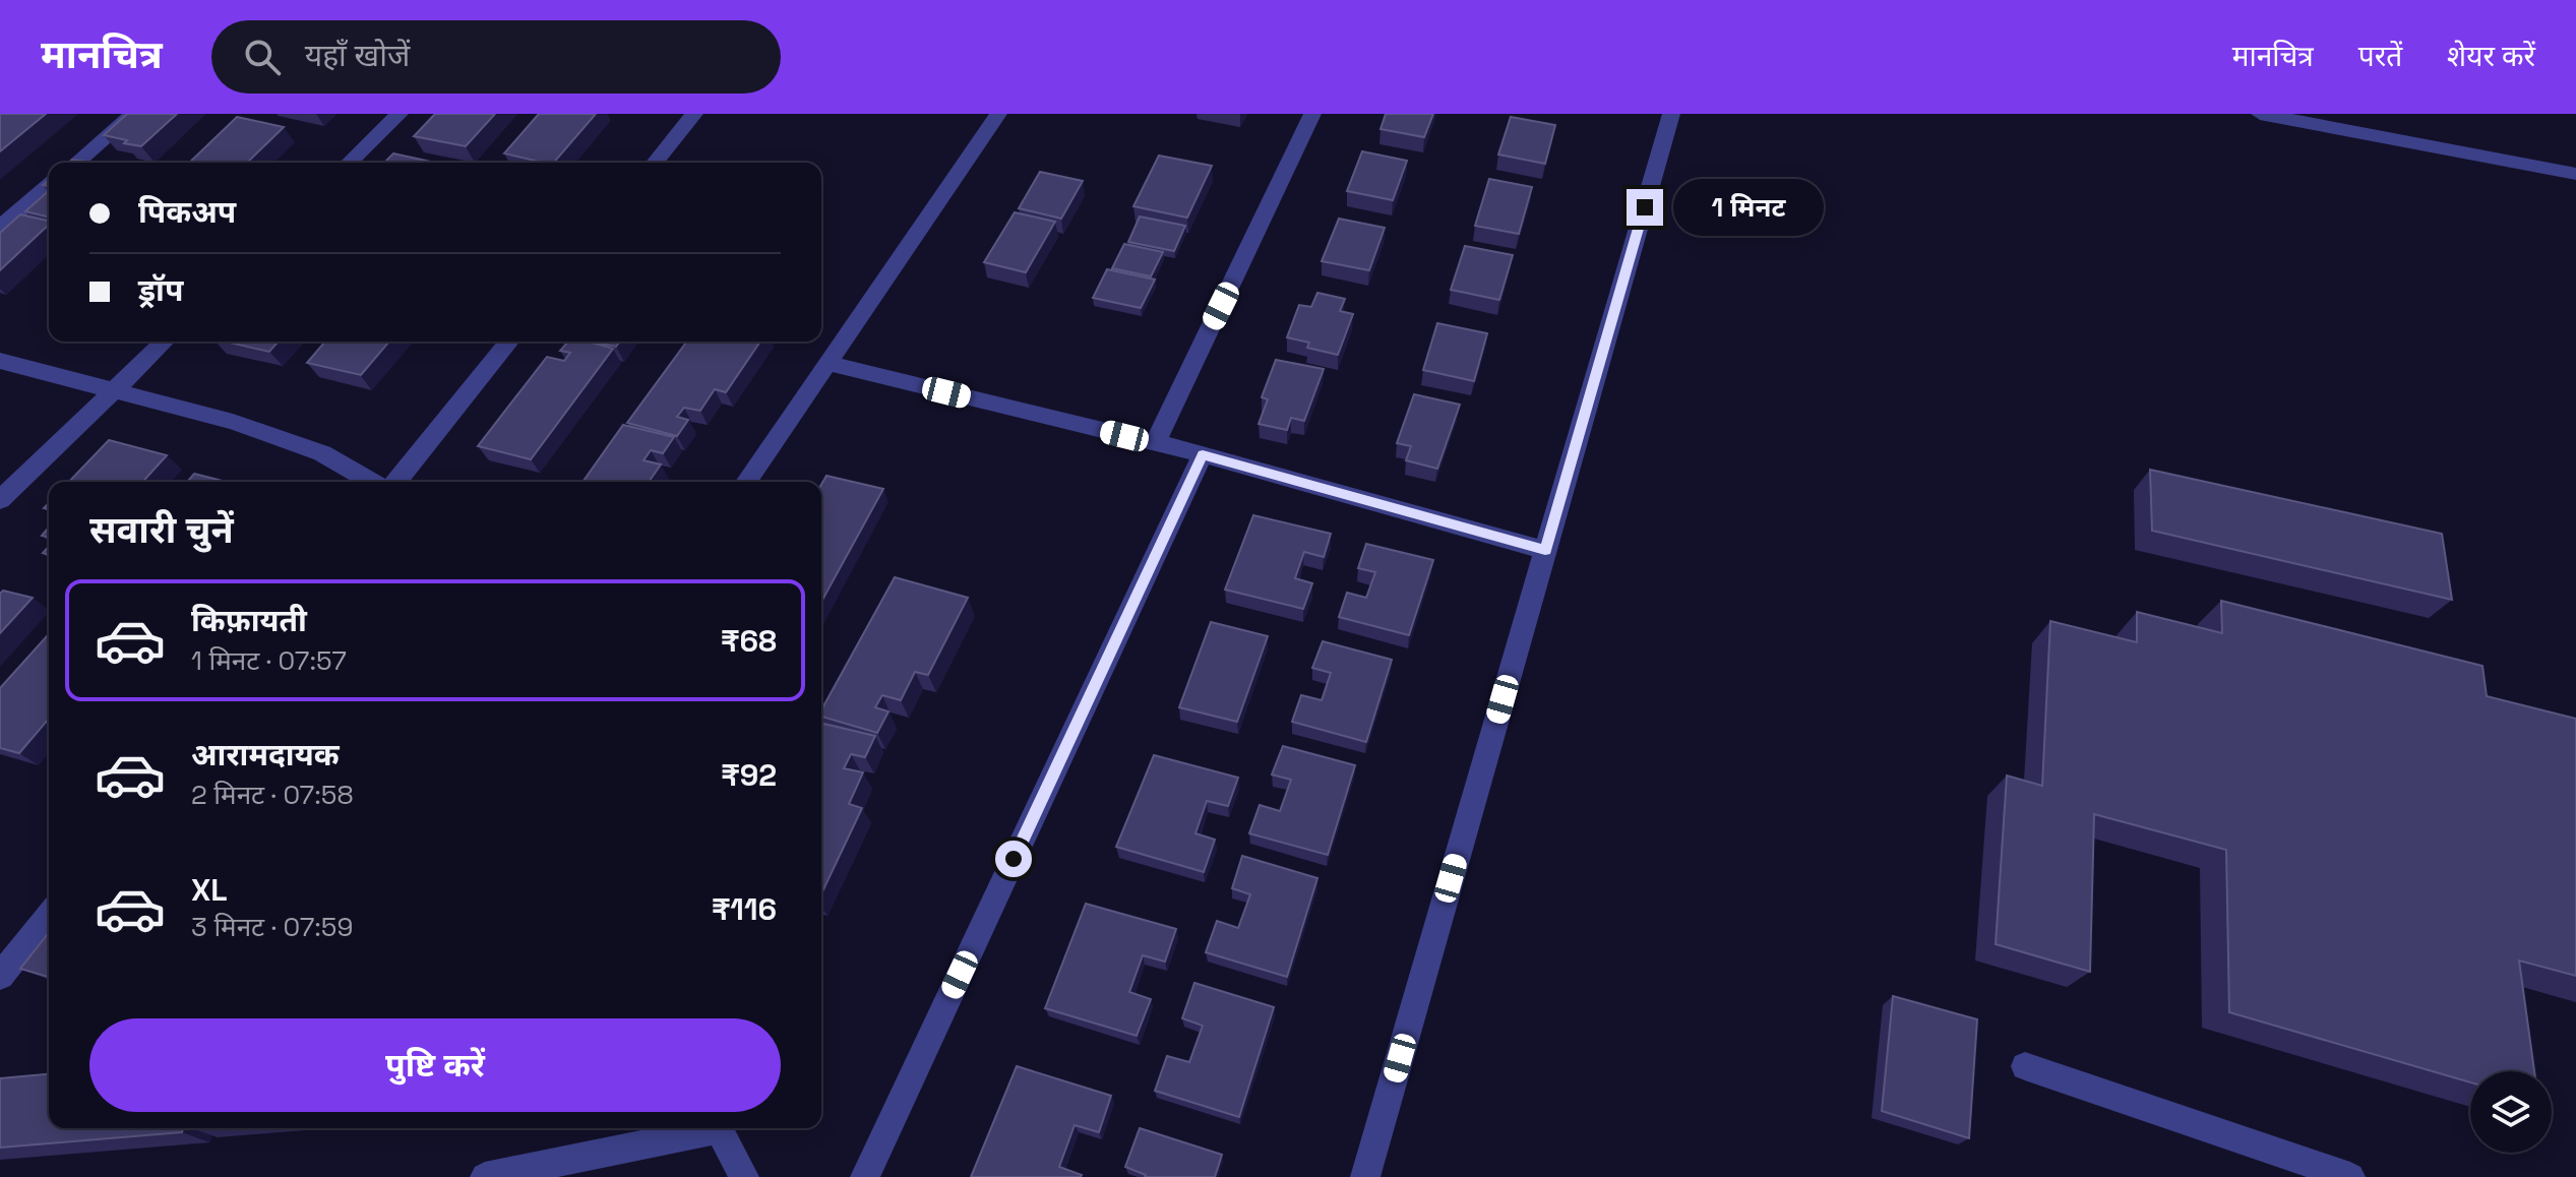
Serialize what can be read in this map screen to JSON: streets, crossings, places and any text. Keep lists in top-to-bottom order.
{
  "page": {
    "header": "मानचित्र",
    "search": "यहाँ खोजें",
    "nav": ["मानचित्र", "परतें", "शेयर करें"],
    "banner": ["पिकअप", "ड्रॉप"],
    "bubble": "1 मिनट",
    "heading": "सवारी चुनें",
    "list": [
      {
        "name": "किफ़ायती",
        "note": "1 मिनट · 07:57",
        "value": "₹68"
      },
      {
        "name": "आरामदायक",
        "note": "2 मिनट · 07:58",
        "value": "₹92"
      },
      {
        "name": "XL",
        "note": "3 मिनट · 07:59",
        "value": "₹116"
      }
    ],
    "buttons": "पुष्टि करें"
  }
}
